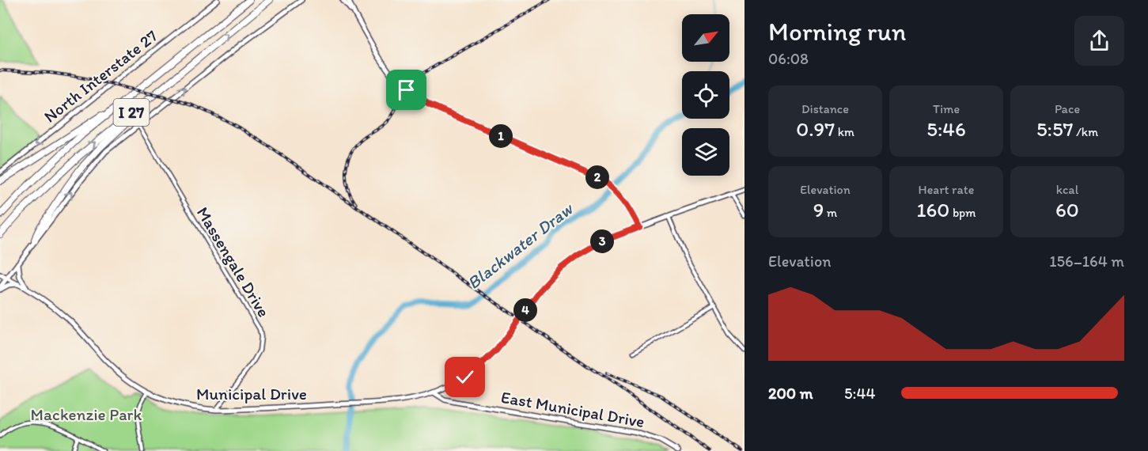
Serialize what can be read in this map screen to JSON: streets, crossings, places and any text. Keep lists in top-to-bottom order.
{
  "streets": {
    "highway": ["I 27"],
    "street": [
      "North Interstate 27",
      "Massengale Drive",
      "Municipal Drive",
      "East Municipal Drive"
    ]
  },
  "crossings": [
    ["Massengale Drive", "Municipal Drive"],
    ["Municipal Drive", "East Municipal Drive"]
  ],
  "one_way": ["North Interstate 27"],
  "water": ["Blackwater Draw"],
  "parks": ["Mackenzie Park"],
  "north": "top right",
  "page": {
    "heading": ["Morning run", "06:08"],
    "stats": [
      ["Distance", "0.97 km"],
      ["Time", "5:46"],
      ["Pace", "5:57 /km"],
      ["Elevation", "9 m"],
      ["Heart rate", "160 bpm"],
      ["kcal", "60"]
    ],
    "pins": [
      "1",
      "2",
      "3",
      "4"
    ],
    "chart": ["Elevation", "156–164 m"],
    "list": [
      {
        "name": "200 m",
        "note": "5:44"
      }
    ]
  }
}
